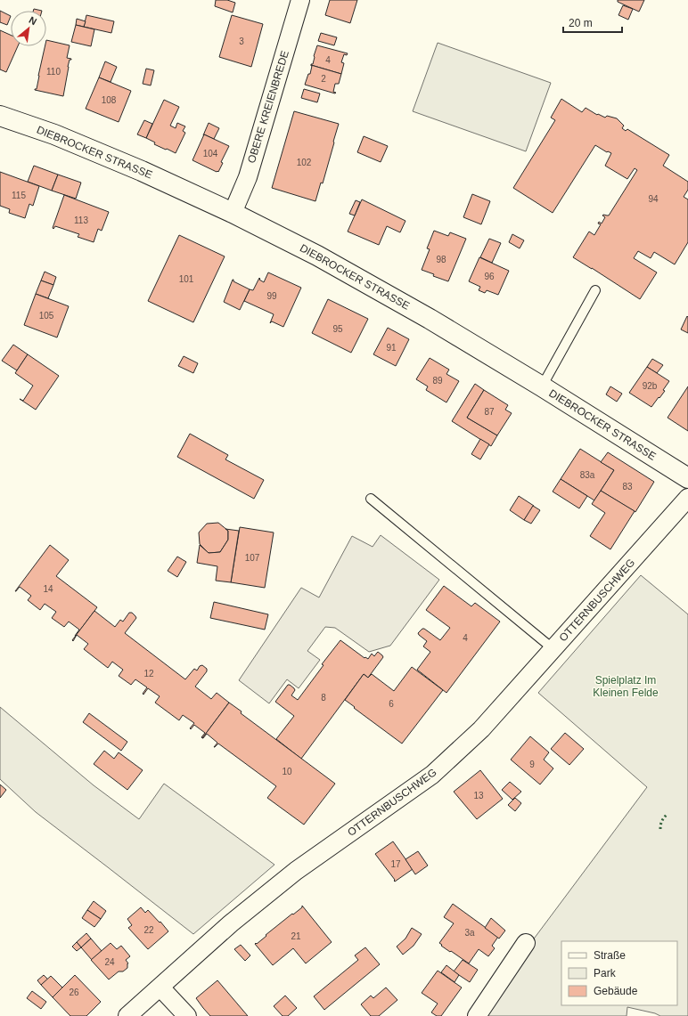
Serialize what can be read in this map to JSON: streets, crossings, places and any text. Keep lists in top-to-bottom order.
{
  "streets": {
    "main road": ["DIEBROCKER STRASSE"],
    "street": ["OBERE KREIENBREDE", "OTTERNBUSCHWEG"]
  },
  "crossings": [
    ["OBERE KREIENBREDE", "DIEBROCKER STRASSE"]
  ],
  "parks": ["Spielplatz Im Kleinen Felde"],
  "house_numbers": [
    "3",
    "4",
    "110",
    "2",
    "108",
    "104",
    "102",
    "115",
    "94",
    "113",
    "98",
    "96",
    "101",
    "99",
    "105",
    "95",
    "91",
    "89",
    "92b",
    "87",
    "83a",
    "83",
    "107",
    "14",
    "4",
    "12",
    "8",
    "6",
    "9",
    "10",
    "13",
    "17",
    "22",
    "3a",
    "21",
    "24",
    "26"
  ],
  "legend": ["Straße", "Park", "Gebäude"],
  "scale_bar": "20 m",
  "north": "top right"
}
